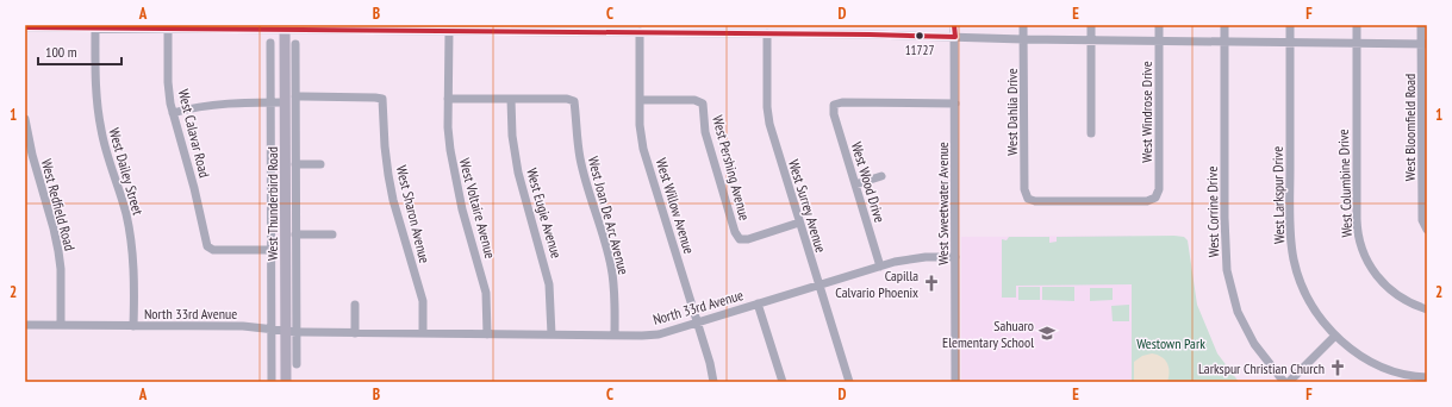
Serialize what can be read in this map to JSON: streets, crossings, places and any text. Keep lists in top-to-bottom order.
{
  "streets": {
    "main road": ["West Thunderbird Road"],
    "street": [
      "West Dahlia Drive",
      "West Windrose Drive",
      "West Bloomfield Road",
      "West Calavar Road",
      "West Pershing Avenue",
      "West Dailey Street",
      "West Wood Drive",
      "West Columbine Drive",
      "West Larkspur Drive",
      "West Sweetwater Avenue",
      "West Redfield Road",
      "West Willow Avenue",
      "West Surrey Avenue",
      "West Voltaire Avenue",
      "West Corrine Drive",
      "West Eugie Avenue",
      "West Sharon Avenue",
      "West Joan De Arc Avenue",
      "North 33rd Avenue"
    ]
  },
  "crossings": [
    ["West Dahlia Drive", "West Windrose Drive"],
    ["West Calavar Road", "West Thunderbird Road"],
    ["West Pershing Avenue", "West Willow Avenue"],
    ["West Pershing Avenue", "West Surrey Avenue"],
    ["West Dailey Street", "North 33rd Avenue"],
    ["West Wood Drive", "West Sweetwater Avenue"],
    ["West Wood Drive", "North 33rd Avenue"],
    ["West Thunderbird Road", "West Sharon Avenue"],
    ["West Thunderbird Road", "North 33rd Avenue"],
    ["West Sweetwater Avenue", "North 33rd Avenue"],
    ["West Redfield Road", "North 33rd Avenue"],
    ["West Willow Avenue", "North 33rd Avenue"],
    ["West Surrey Avenue", "North 33rd Avenue"],
    ["West Voltaire Avenue", "North 33rd Avenue"],
    ["West Eugie Avenue", "West Joan De Arc Avenue"],
    ["West Eugie Avenue", "North 33rd Avenue"],
    ["West Sharon Avenue", "North 33rd Avenue"],
    ["West Joan De Arc Avenue", "North 33rd Avenue"]
  ],
  "parks": ["Westown Park"],
  "places": {
    "other": ["11727"],
    "church": ["Capilla Calvario Phoenix", "Larkspur Christian Church"],
    "school or university": ["Sahuaro Elementary School"]
  },
  "scale_bar": "100 m",
  "grid": {
    "columns": [
      "A",
      "B",
      "C",
      "D",
      "E",
      "F"
    ],
    "rows": ["1", "2"]
  }
}
